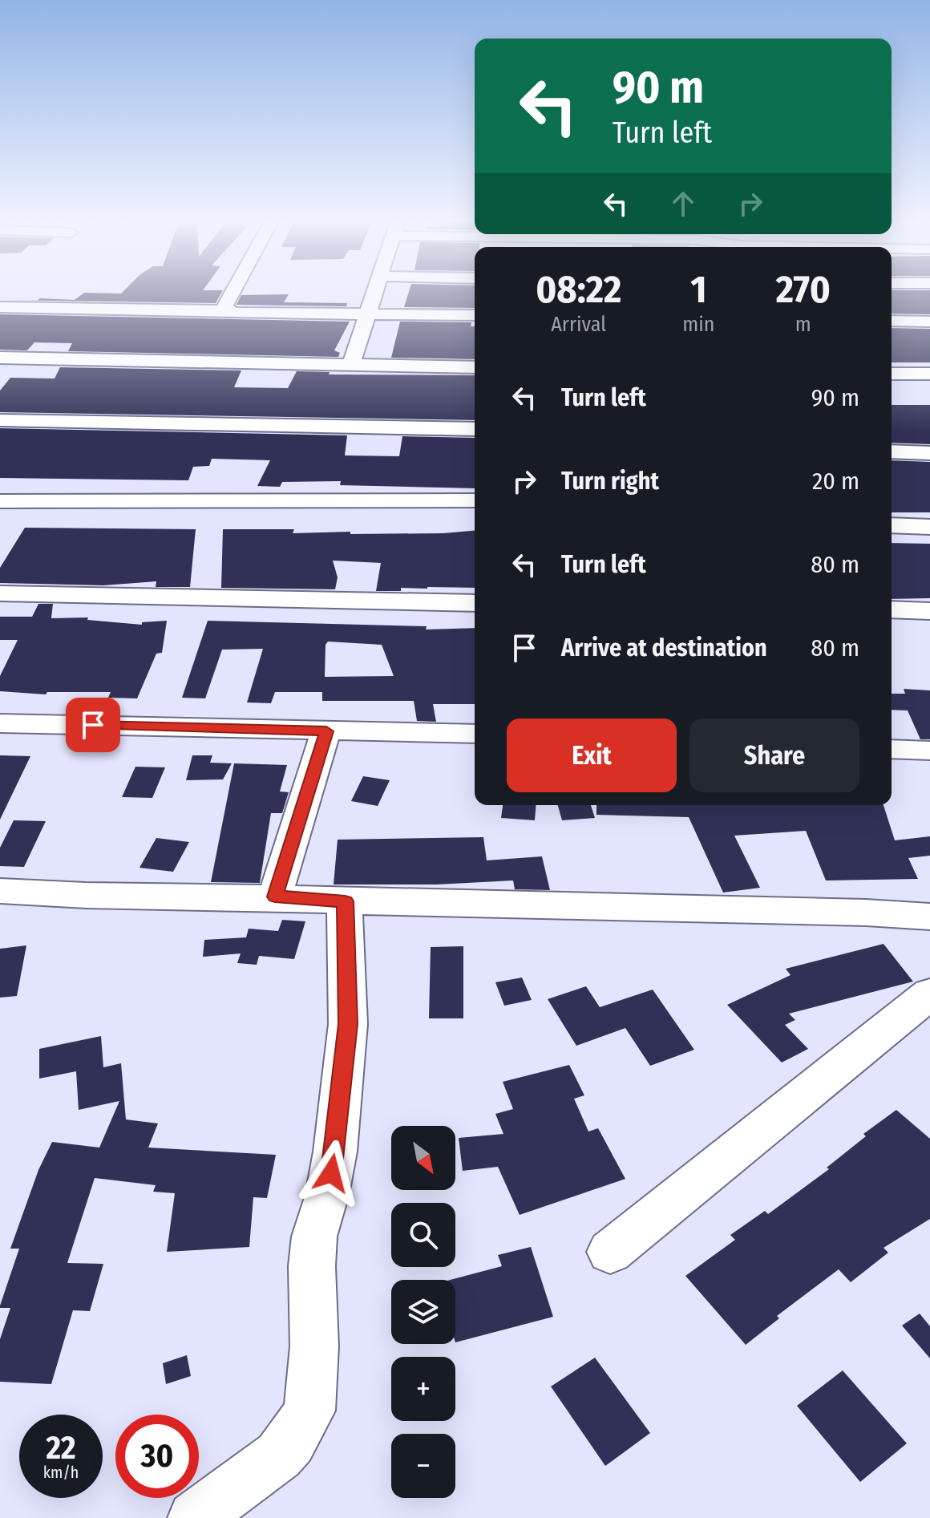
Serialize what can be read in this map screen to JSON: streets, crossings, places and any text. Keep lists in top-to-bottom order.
{
  "north": "bottom right",
  "page": {
    "turn": ["90 m", "Turn left"],
    "eta": [
      "08:22",
      "Arrival",
      "1",
      "min",
      "270",
      "m"
    ],
    "list": [
      {
        "name": "Turn left",
        "value": "90 m"
      },
      {
        "name": "Turn right",
        "value": "20 m"
      },
      {
        "name": "Turn left",
        "value": "80 m"
      },
      {
        "name": "Arrive at destination",
        "value": "80 m"
      }
    ],
    "buttons": ["Exit", "Share"],
    "map_buttons": ["+", "−"],
    "speed": "22 km/h",
    "limit": "30"
  }
}
